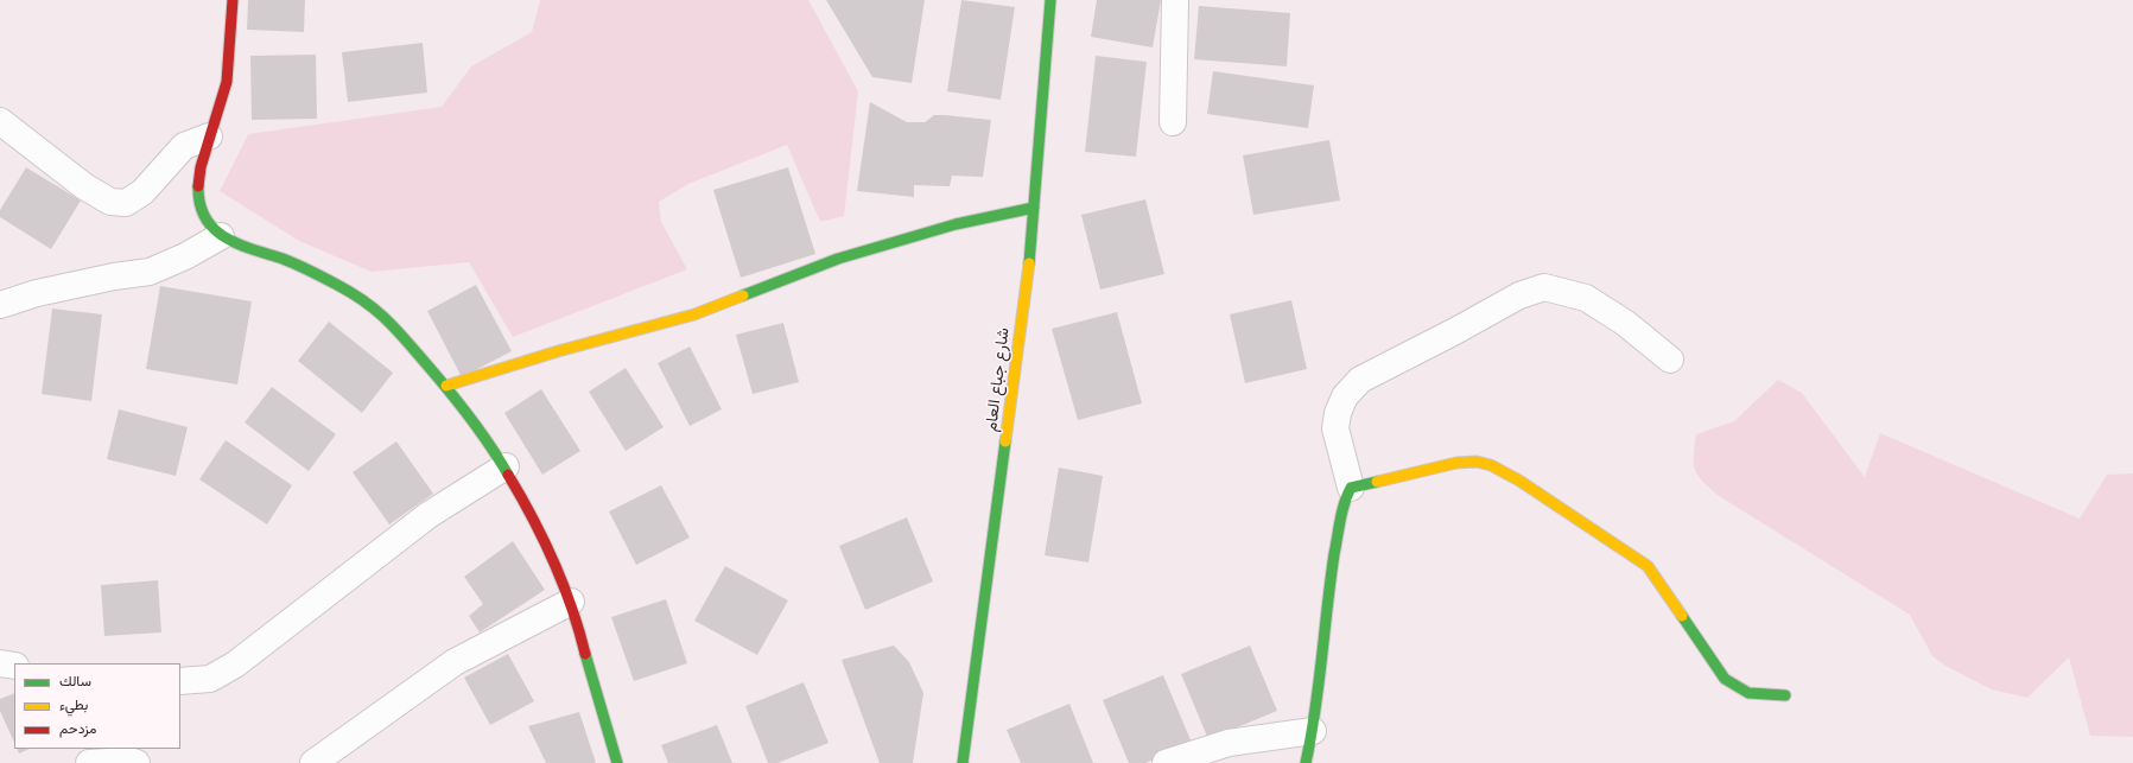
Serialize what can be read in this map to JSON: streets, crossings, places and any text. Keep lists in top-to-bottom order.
{
  "streets": {
    "street": ["شارع جباع العام"]
  },
  "legend": ["سالك", "بطيء", "مزدحم"]
}
